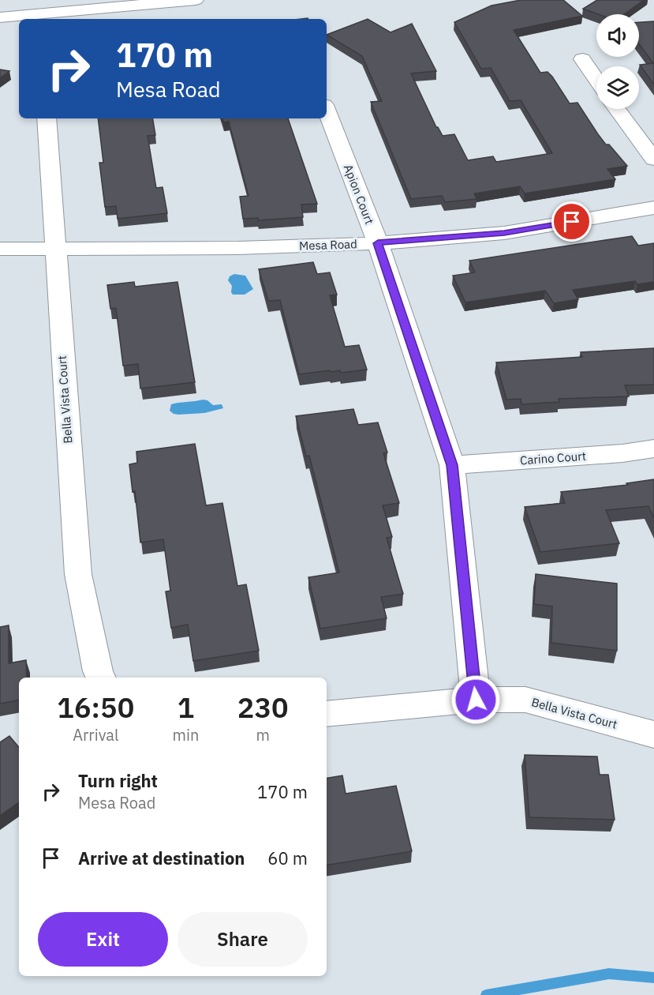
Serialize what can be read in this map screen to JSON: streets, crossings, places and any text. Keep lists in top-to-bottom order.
{
  "streets": {
    "main road": [
      "Apion Court",
      "Mesa Road",
      "Bella Vista Court",
      "Carino Court"
    ]
  },
  "crossings": [
    ["Apion Court", "Mesa Road"],
    ["Apion Court", "Bella Vista Court"],
    ["Apion Court", "Carino Court"],
    ["Mesa Road", "Bella Vista Court"]
  ],
  "page": {
    "turn": ["170 m", "Mesa Road"],
    "eta": [
      "16:50",
      "Arrival",
      "1",
      "min",
      "230",
      "m"
    ],
    "list": [
      {
        "name": "Turn right",
        "note": "Mesa Road",
        "value": "170 m"
      },
      {
        "name": "Arrive at destination",
        "value": "60 m"
      }
    ],
    "buttons": ["Exit", "Share"]
  }
}
